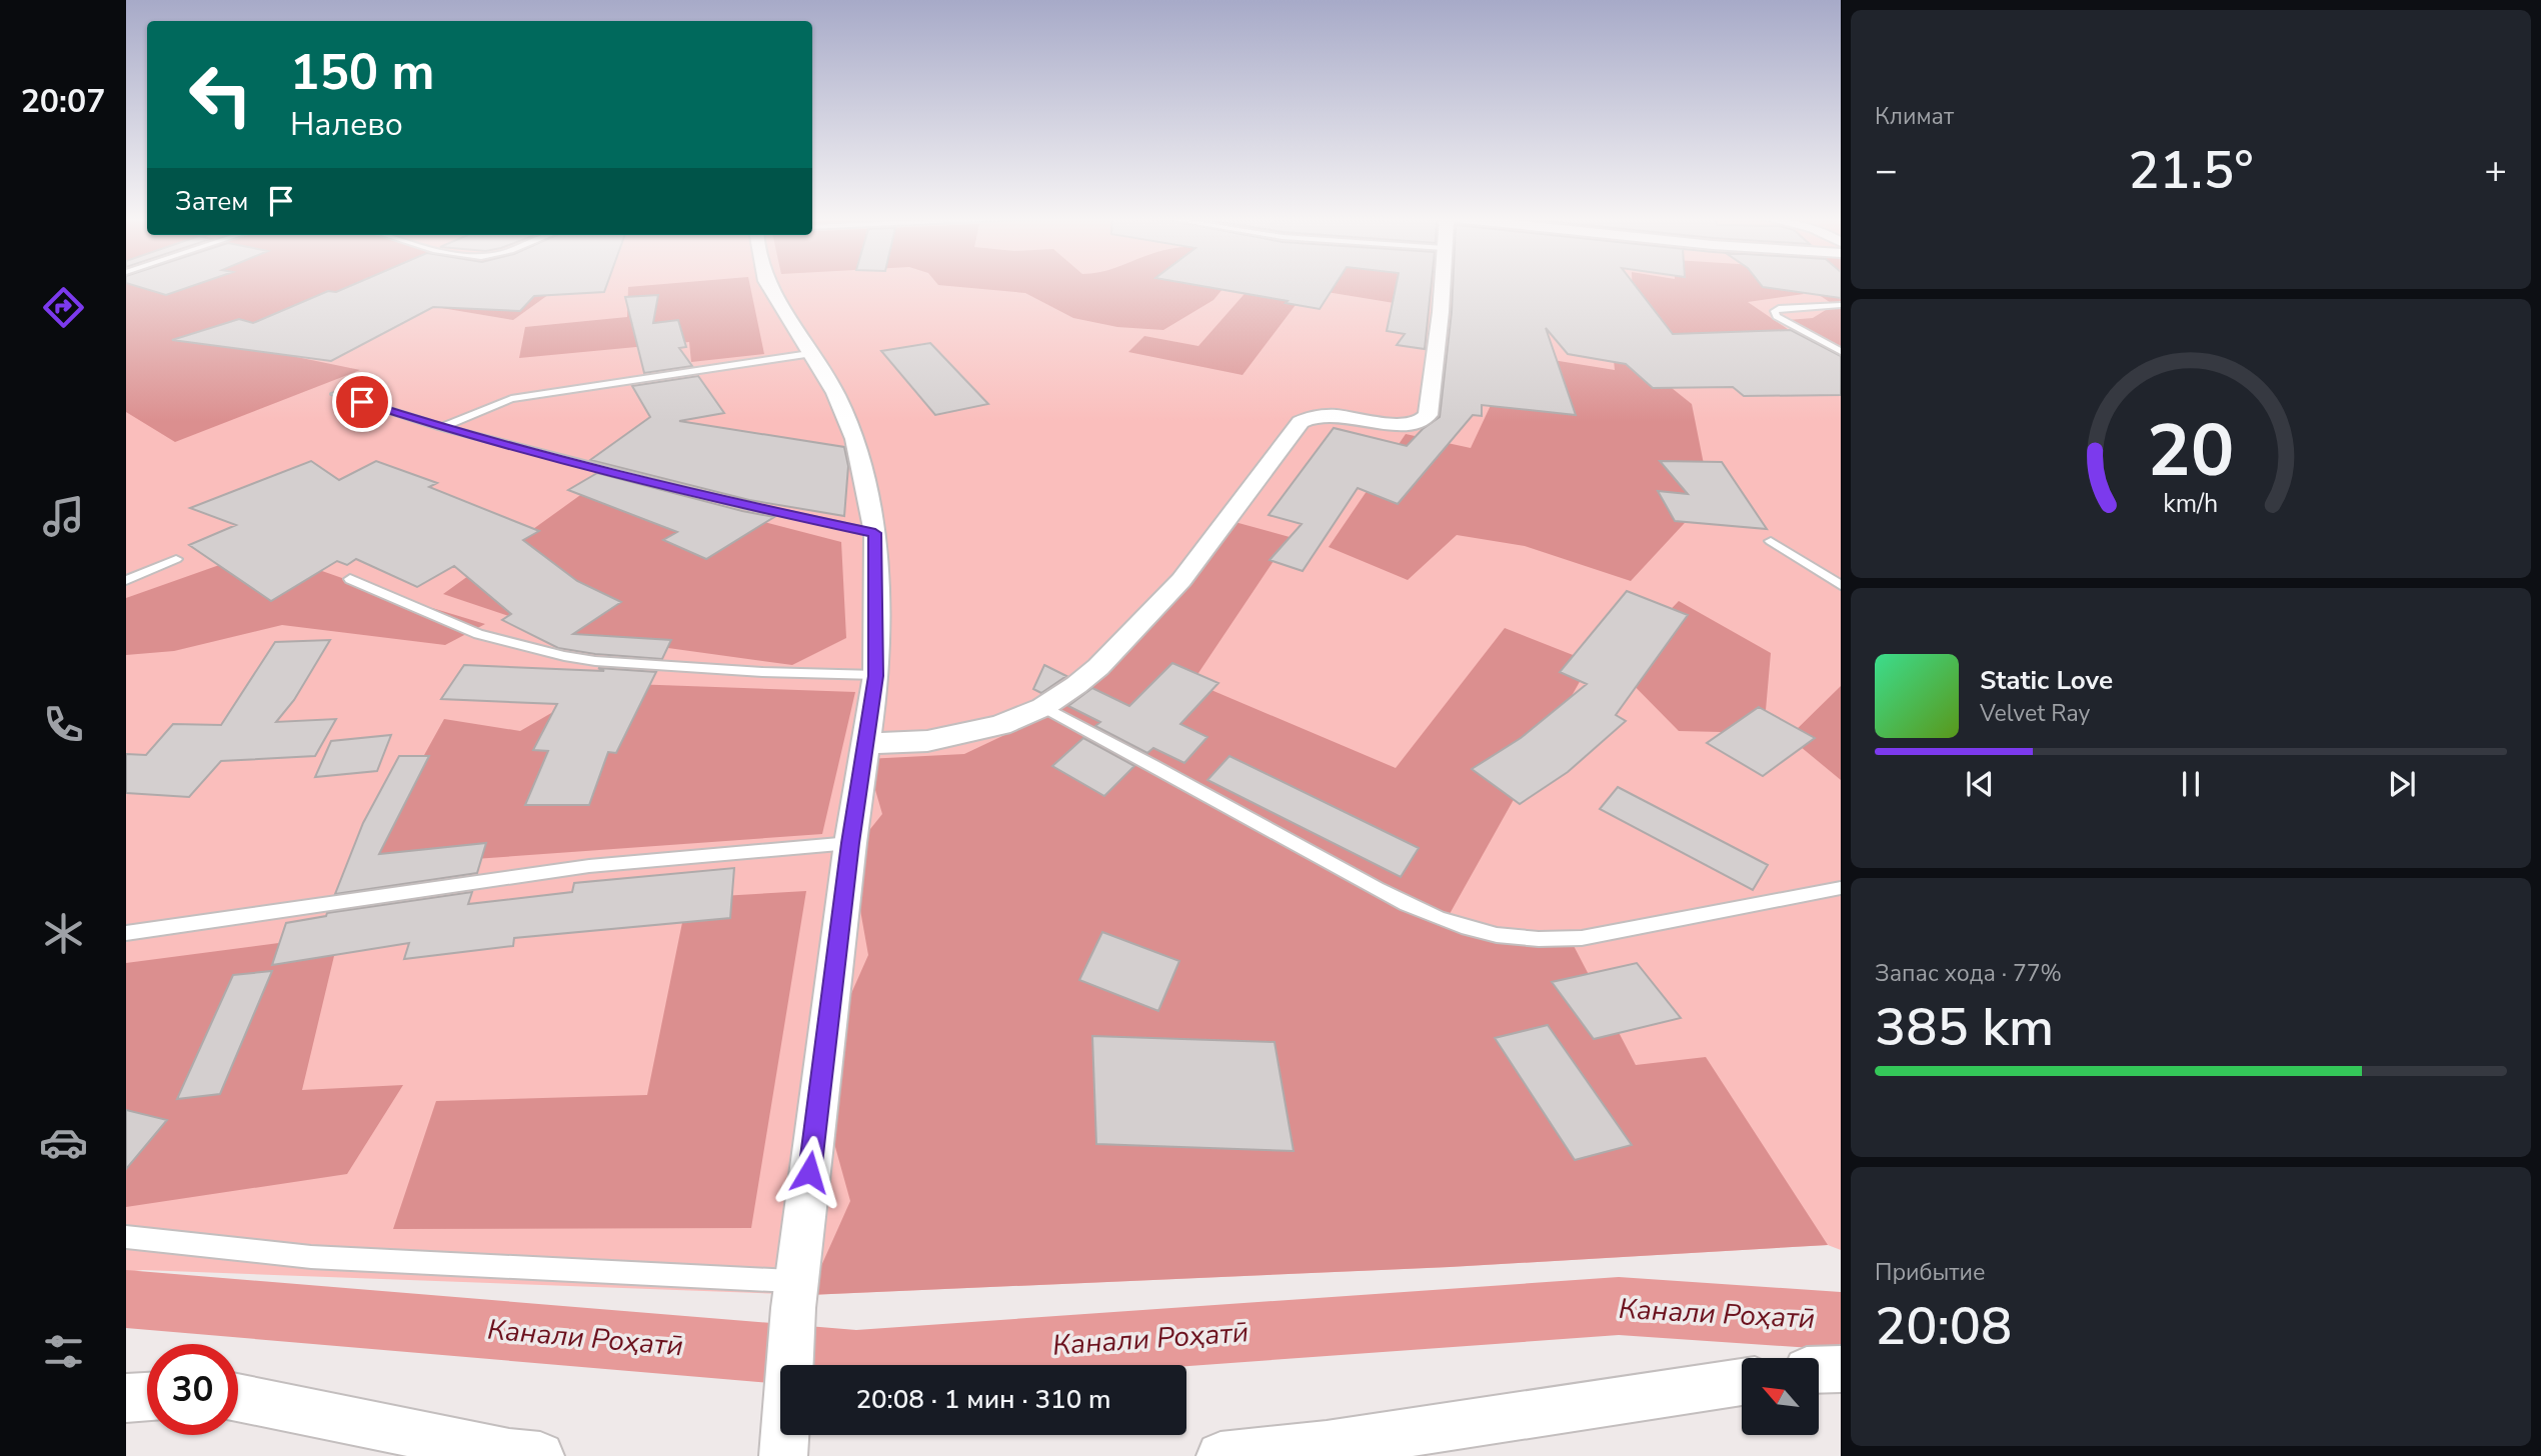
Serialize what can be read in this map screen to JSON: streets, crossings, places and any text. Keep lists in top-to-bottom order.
{
  "water": ["Канали Роҳатӣ"],
  "north": "top left",
  "page": {
    "tabs": "20:07",
    "tile": [
      "Климат",
      ["Запас хода · 77%", "385 km"],
      ["Прибытие", "20:08"]
    ],
    "turn": ["150 m", "Налево"],
    "heat": ["−", "21.5°", "+"],
    "then": "Затем",
    "song": ["Static Love", "Velvet Ray"],
    "limit": "30",
    "trip": "20:08 · 1 мин · 310 m",
    "gauge": ["20", "km/h"]
  }
}
